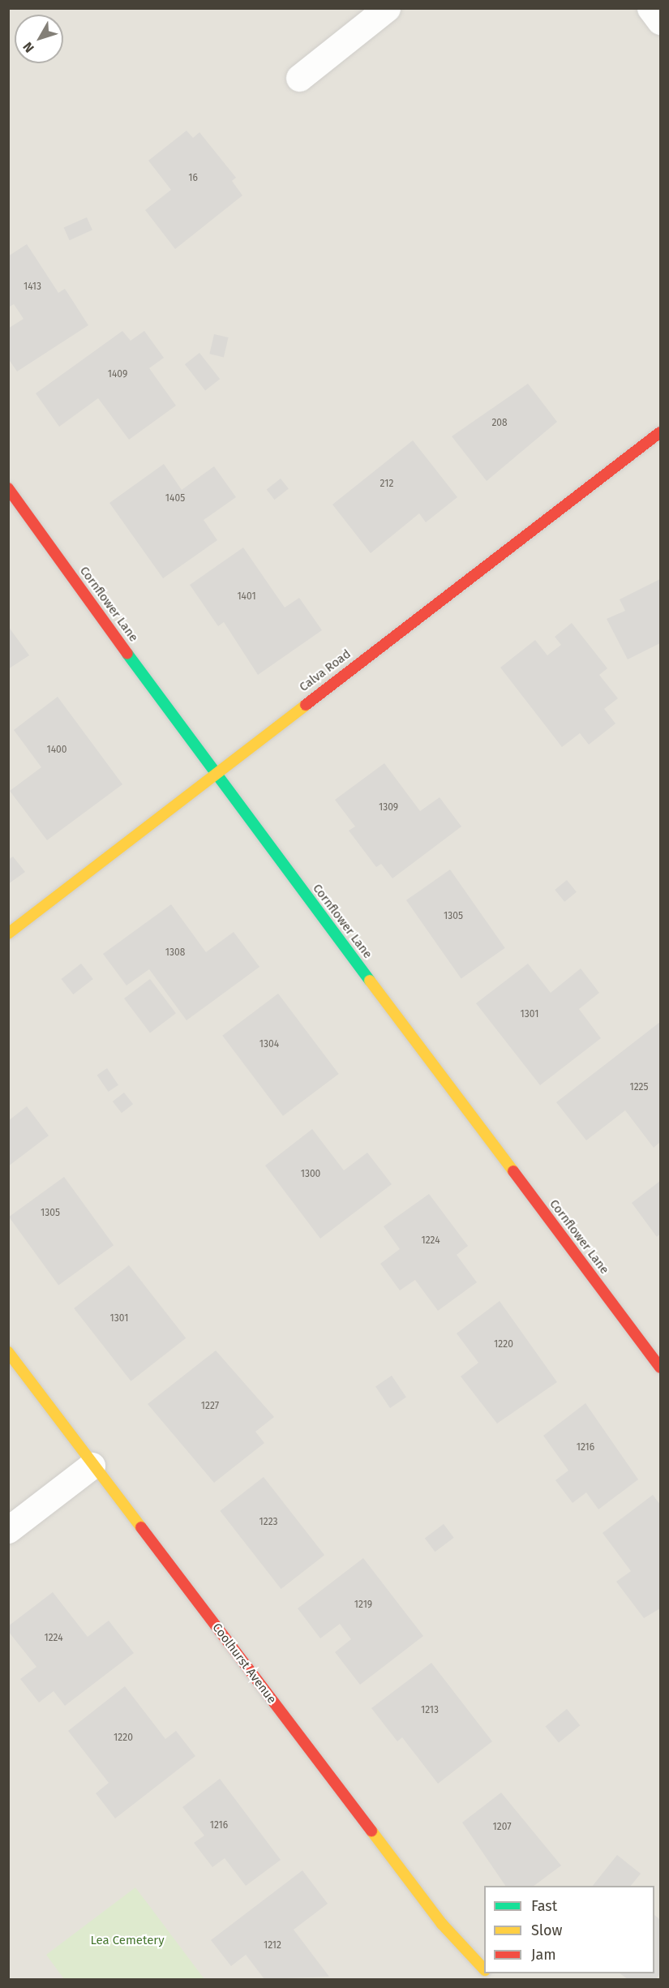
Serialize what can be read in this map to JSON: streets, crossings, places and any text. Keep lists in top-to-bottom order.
{
  "streets": {
    "street": ["Cornflower Lane", "Calva Road", "Coolhurst Avenue"]
  },
  "crossings": [
    ["Cornflower Lane", "Calva Road"]
  ],
  "parks": ["Lea Cemetery"],
  "house_numbers": [
    "16",
    "1413",
    "1409",
    "208",
    "212",
    "1405",
    "1401",
    "1400",
    "1309",
    "1305",
    "1308",
    "1301",
    "1304",
    "1225",
    "1300",
    "1305",
    "1224",
    "1301",
    "1220",
    "1227",
    "1216",
    "1223",
    "1219",
    "1224",
    "1213",
    "1220",
    "1216",
    "1207",
    "1212"
  ],
  "legend": ["Fast", "Slow", "Jam"],
  "north": "bottom left"
}
